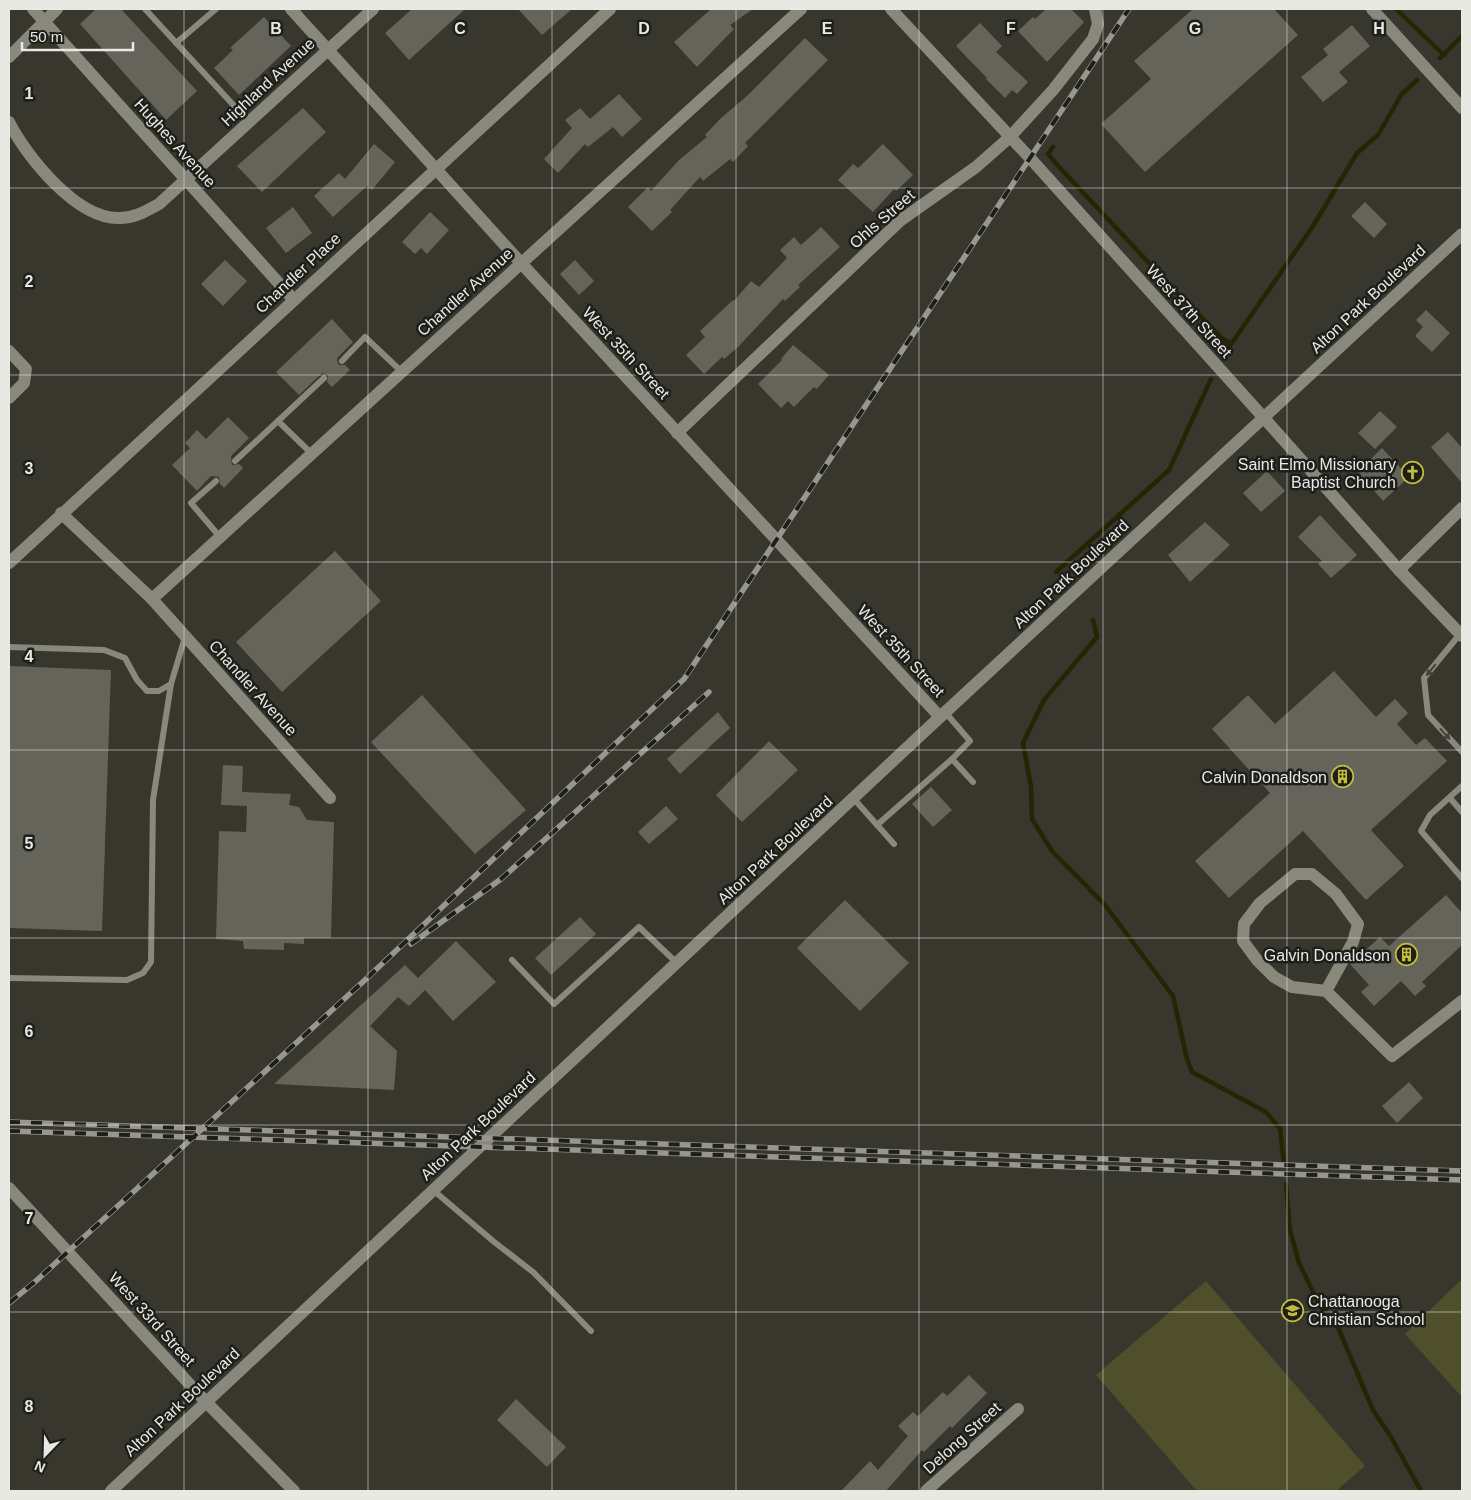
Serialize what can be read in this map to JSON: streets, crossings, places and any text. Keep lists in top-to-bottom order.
{
  "streets": {
    "street": [
      "Highland Avenue",
      "Hughes Avenue",
      "Ohls Street",
      "Chandler Place",
      "Chandler Avenue",
      "Alton Park Boulevard",
      "West 37th Street",
      "West 35th Street",
      "West 33rd Street",
      "Delong Street"
    ]
  },
  "crossings": [
    ["Highland Avenue", "Hughes Avenue"],
    ["Highland Avenue", "West 35th Street"],
    ["Hughes Avenue", "Chandler Place"],
    ["Ohls Street", "West 37th Street"],
    ["Ohls Street", "West 35th Street"],
    ["Chandler Place", "Chandler Avenue"],
    ["Chandler Place", "West 35th Street"],
    ["Chandler Avenue", "West 35th Street"],
    ["Alton Park Boulevard", "West 37th Street"],
    ["Alton Park Boulevard", "West 35th Street"],
    ["Alton Park Boulevard", "West 33rd Street"]
  ],
  "places": {
    "church": ["Saint Elmo Missionary Baptist Church"],
    "building": ["Calvin Donaldson", "Galvin Donaldson"],
    "school or university": ["Chattanooga Christian School"]
  },
  "scale_bar": "50 m",
  "north": "bottom left",
  "grid": {
    "columns": [
      "B",
      "C",
      "D",
      "E",
      "F",
      "G",
      "H"
    ],
    "rows": [
      "1",
      "2",
      "3",
      "4",
      "5",
      "6",
      "7",
      "8"
    ]
  }
}
